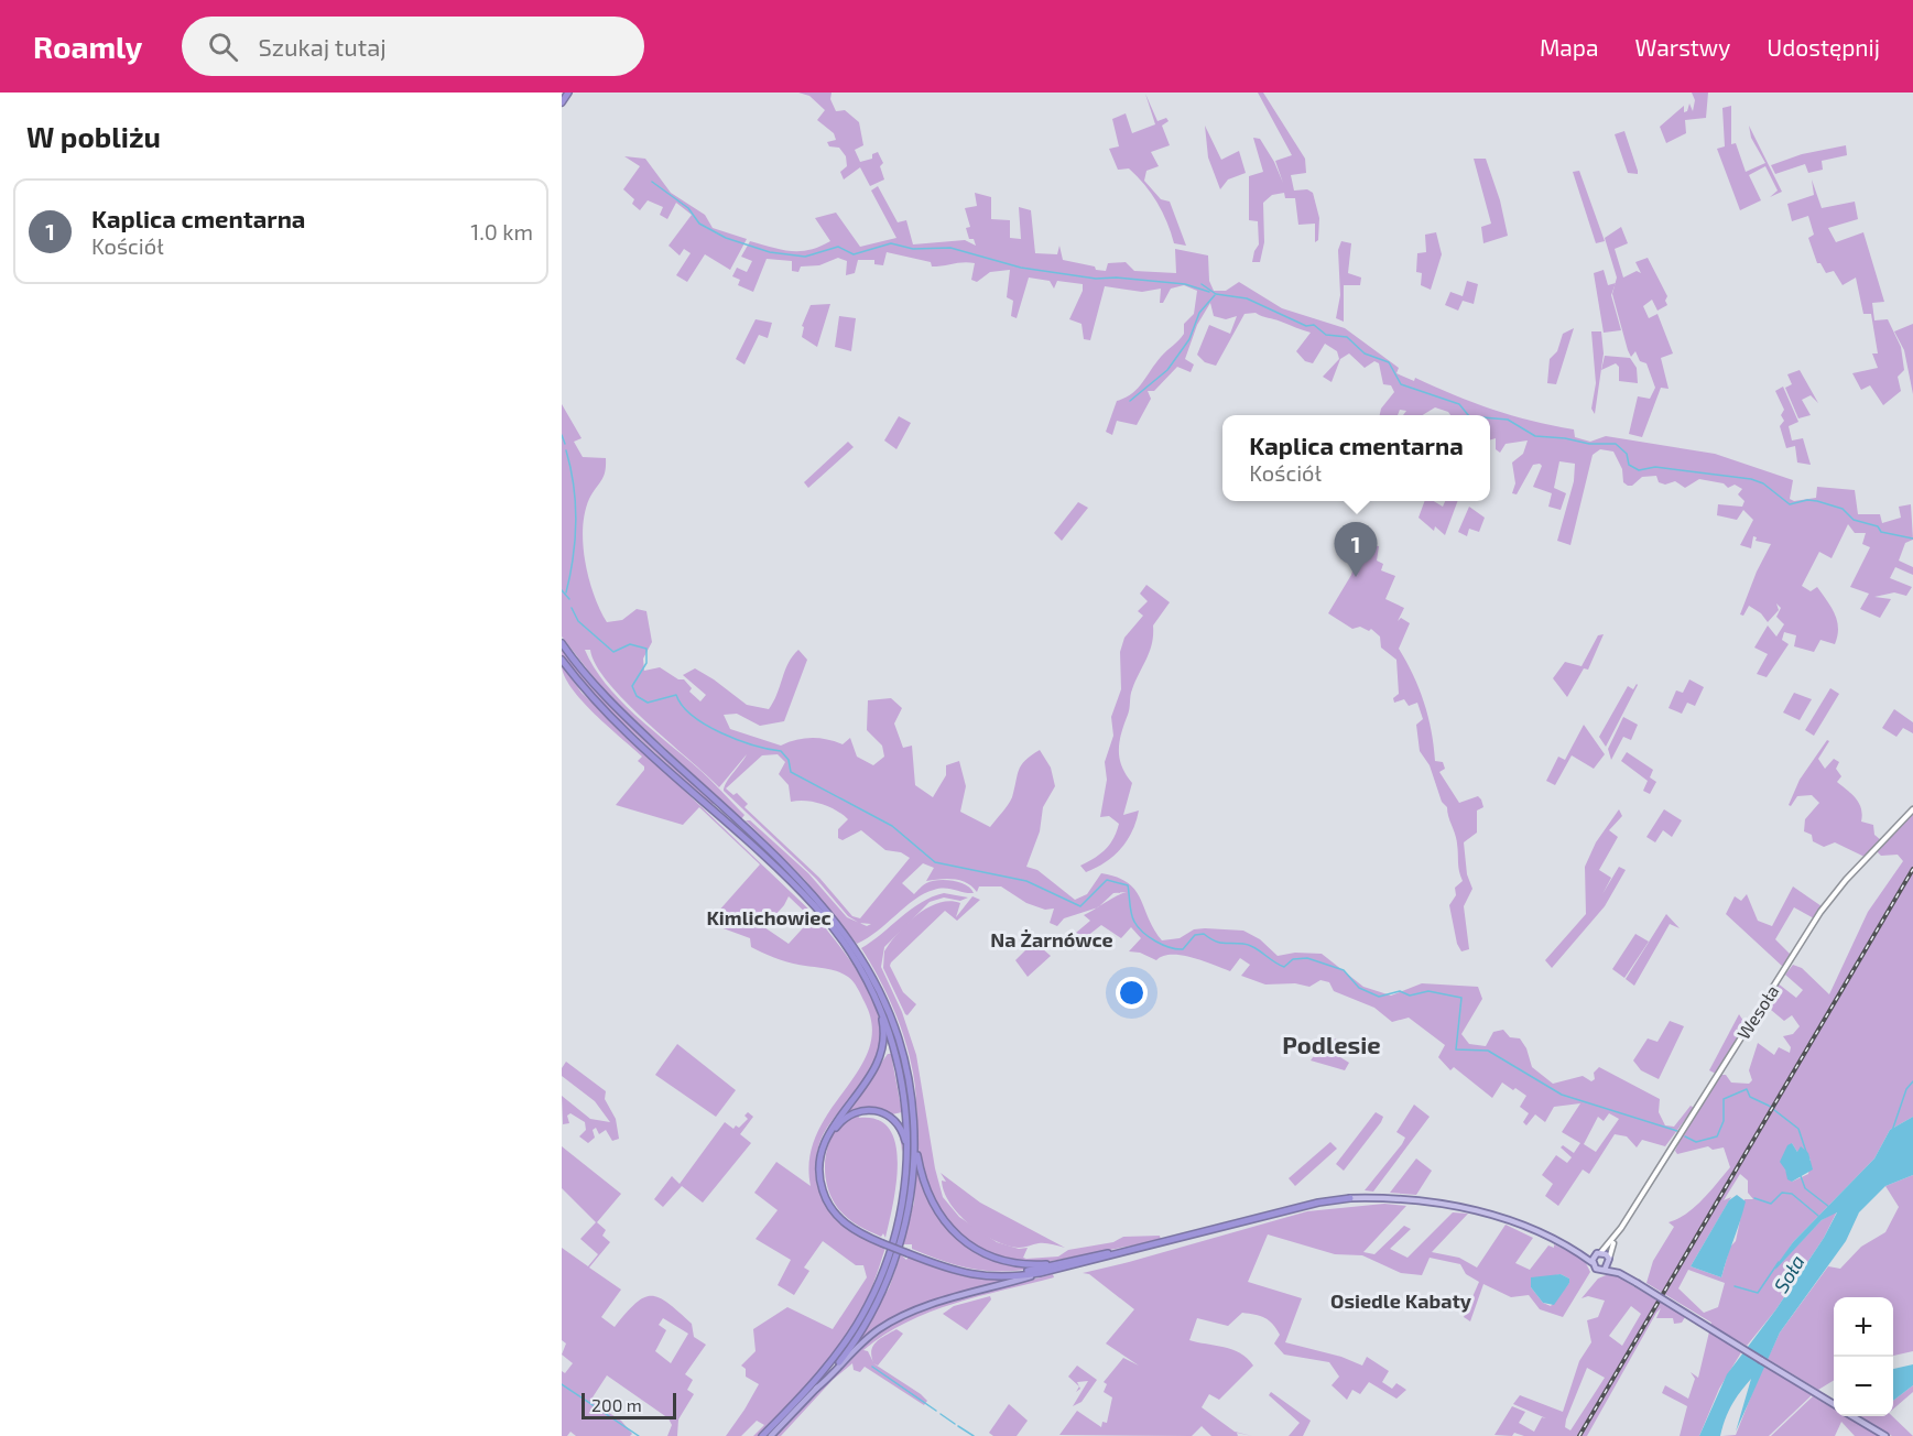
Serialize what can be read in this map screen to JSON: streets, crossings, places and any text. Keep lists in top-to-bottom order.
{
  "streets": {
    "main road": ["Wesoła"]
  },
  "districts": [
    "Kimlichowiec",
    "Na Żarnówce",
    "Podlesie",
    "Osiedle Kabaty"
  ],
  "water": ["Soła"],
  "scale_bar": "200 m",
  "page": {
    "header": "Roamly",
    "search": "Szukaj tutaj",
    "nav": ["Mapa", "Warstwy", "Udostępnij"],
    "heading": "W pobliżu",
    "list": [
      {
        "mark": "1",
        "name": "Kaplica cmentarna",
        "note": "Kościół",
        "value": "1.0 km"
      }
    ],
    "popup": ["Kaplica cmentarna", "Kościół"],
    "pins": "1",
    "map_buttons": ["+", "−"],
    "scale": "200 m"
  }
}
